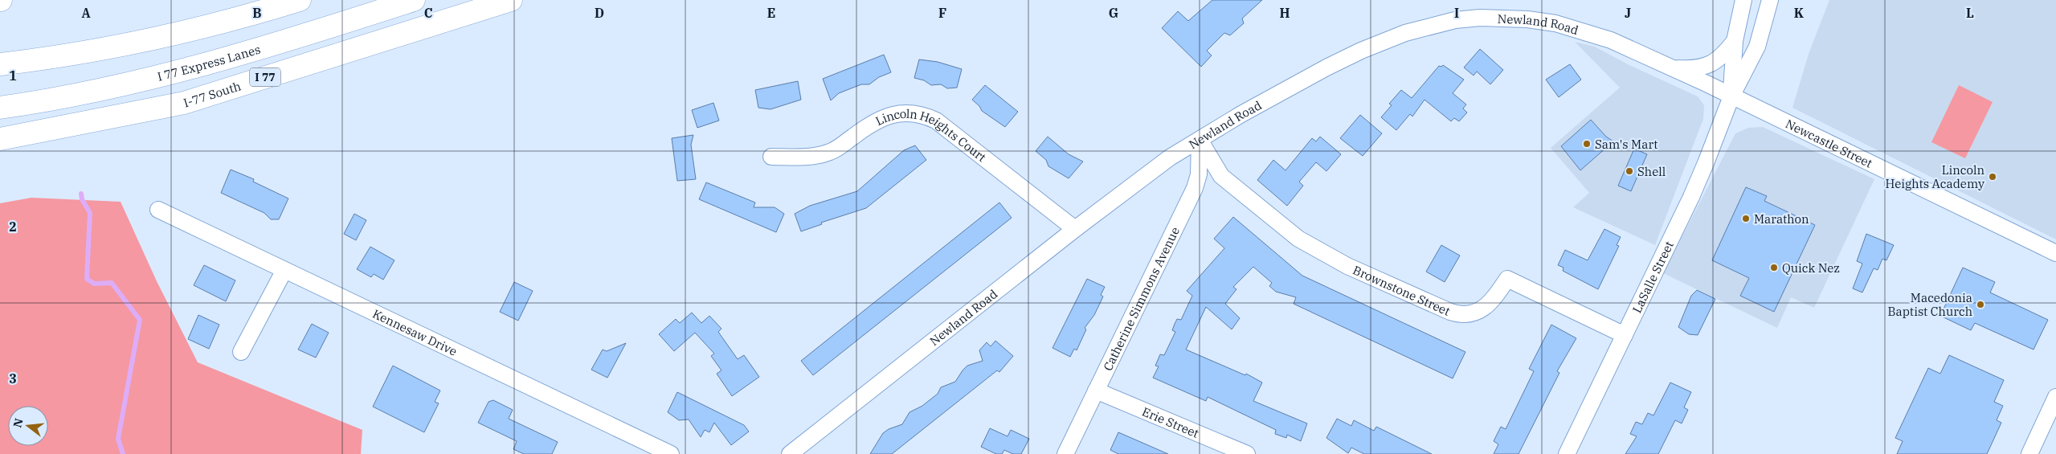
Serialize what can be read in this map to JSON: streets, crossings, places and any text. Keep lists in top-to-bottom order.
{
  "streets": {
    "highway": ["I 77 Express Lanes", "I 77", "I-77 South"],
    "street": [
      "Newland Road",
      "Lincoln Heights Court",
      "Newcastle Street",
      "LaSalle Street",
      "Brownstone Street",
      "Catherine Simmons Avenue",
      "Kennesaw Drive",
      "Erie Street"
    ]
  },
  "crossings": [
    ["Newland Road", "Lincoln Heights Court"],
    ["Newland Road", "Newcastle Street"],
    ["Newland Road", "LaSalle Street"],
    ["Newland Road", "Brownstone Street"],
    ["Newland Road", "Catherine Simmons Avenue"],
    ["Newcastle Street", "LaSalle Street"],
    ["LaSalle Street", "Brownstone Street"],
    ["Brownstone Street", "Catherine Simmons Avenue"],
    ["Catherine Simmons Avenue", "Erie Street"]
  ],
  "places": [
    "Sam's Mart",
    "Shell",
    "Lincoln Heights Academy",
    "Marathon",
    "Quick Nez",
    "Macedonia Baptist Church"
  ],
  "north": "left",
  "grid": {
    "columns": [
      "A",
      "B",
      "C",
      "D",
      "E",
      "F",
      "G",
      "H",
      "I",
      "J",
      "K",
      "L"
    ],
    "rows": ["1", "2", "3"]
  }
}
